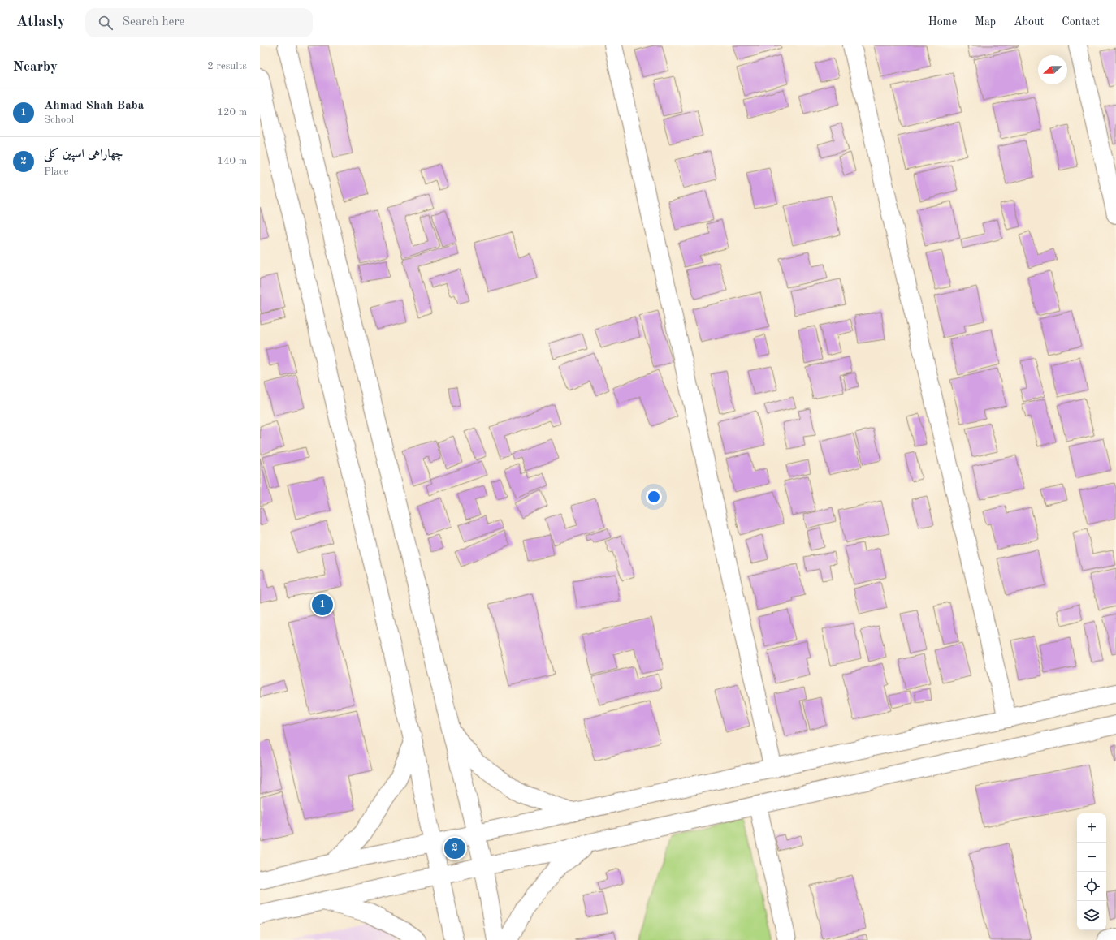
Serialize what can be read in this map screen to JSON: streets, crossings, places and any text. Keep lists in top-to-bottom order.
{
  "north": "left",
  "page": {
    "header": "Atlasly",
    "search": "Search here",
    "nav": [
      "Home",
      "Map",
      "About",
      "Contact"
    ],
    "heading": ["Nearby", "2 results"],
    "list": [
      {
        "mark": "1",
        "name": "Ahmad Shah Baba",
        "note": "School",
        "value": "120 m"
      },
      {
        "mark": "2",
        "name": "چهاراهی اسپین کلی",
        "note": "Place",
        "value": "140 m"
      }
    ],
    "pins": ["1", "2"],
    "map_buttons": ["+", "−"]
  }
}
